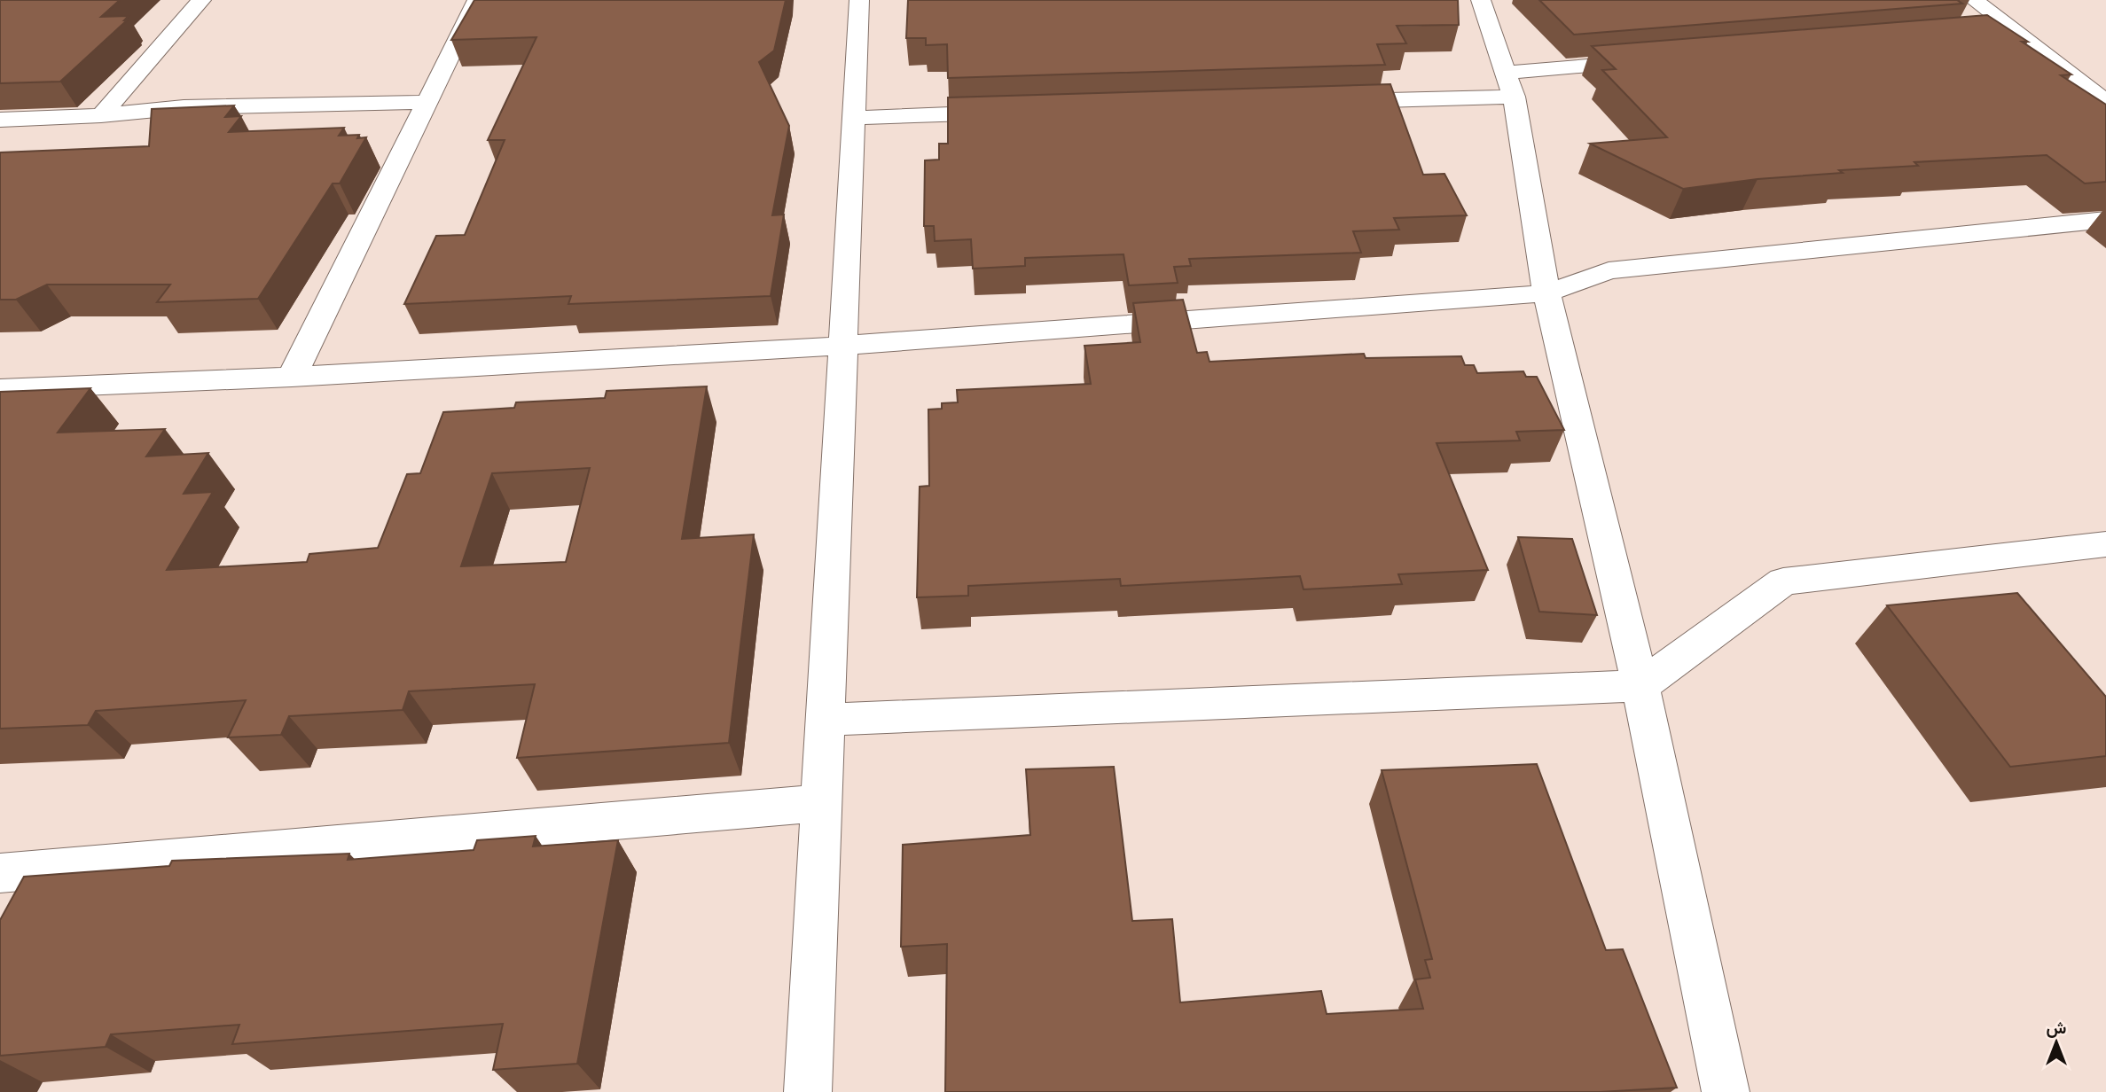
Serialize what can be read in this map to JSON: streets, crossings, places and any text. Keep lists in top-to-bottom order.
{
  "north": "top"
}
